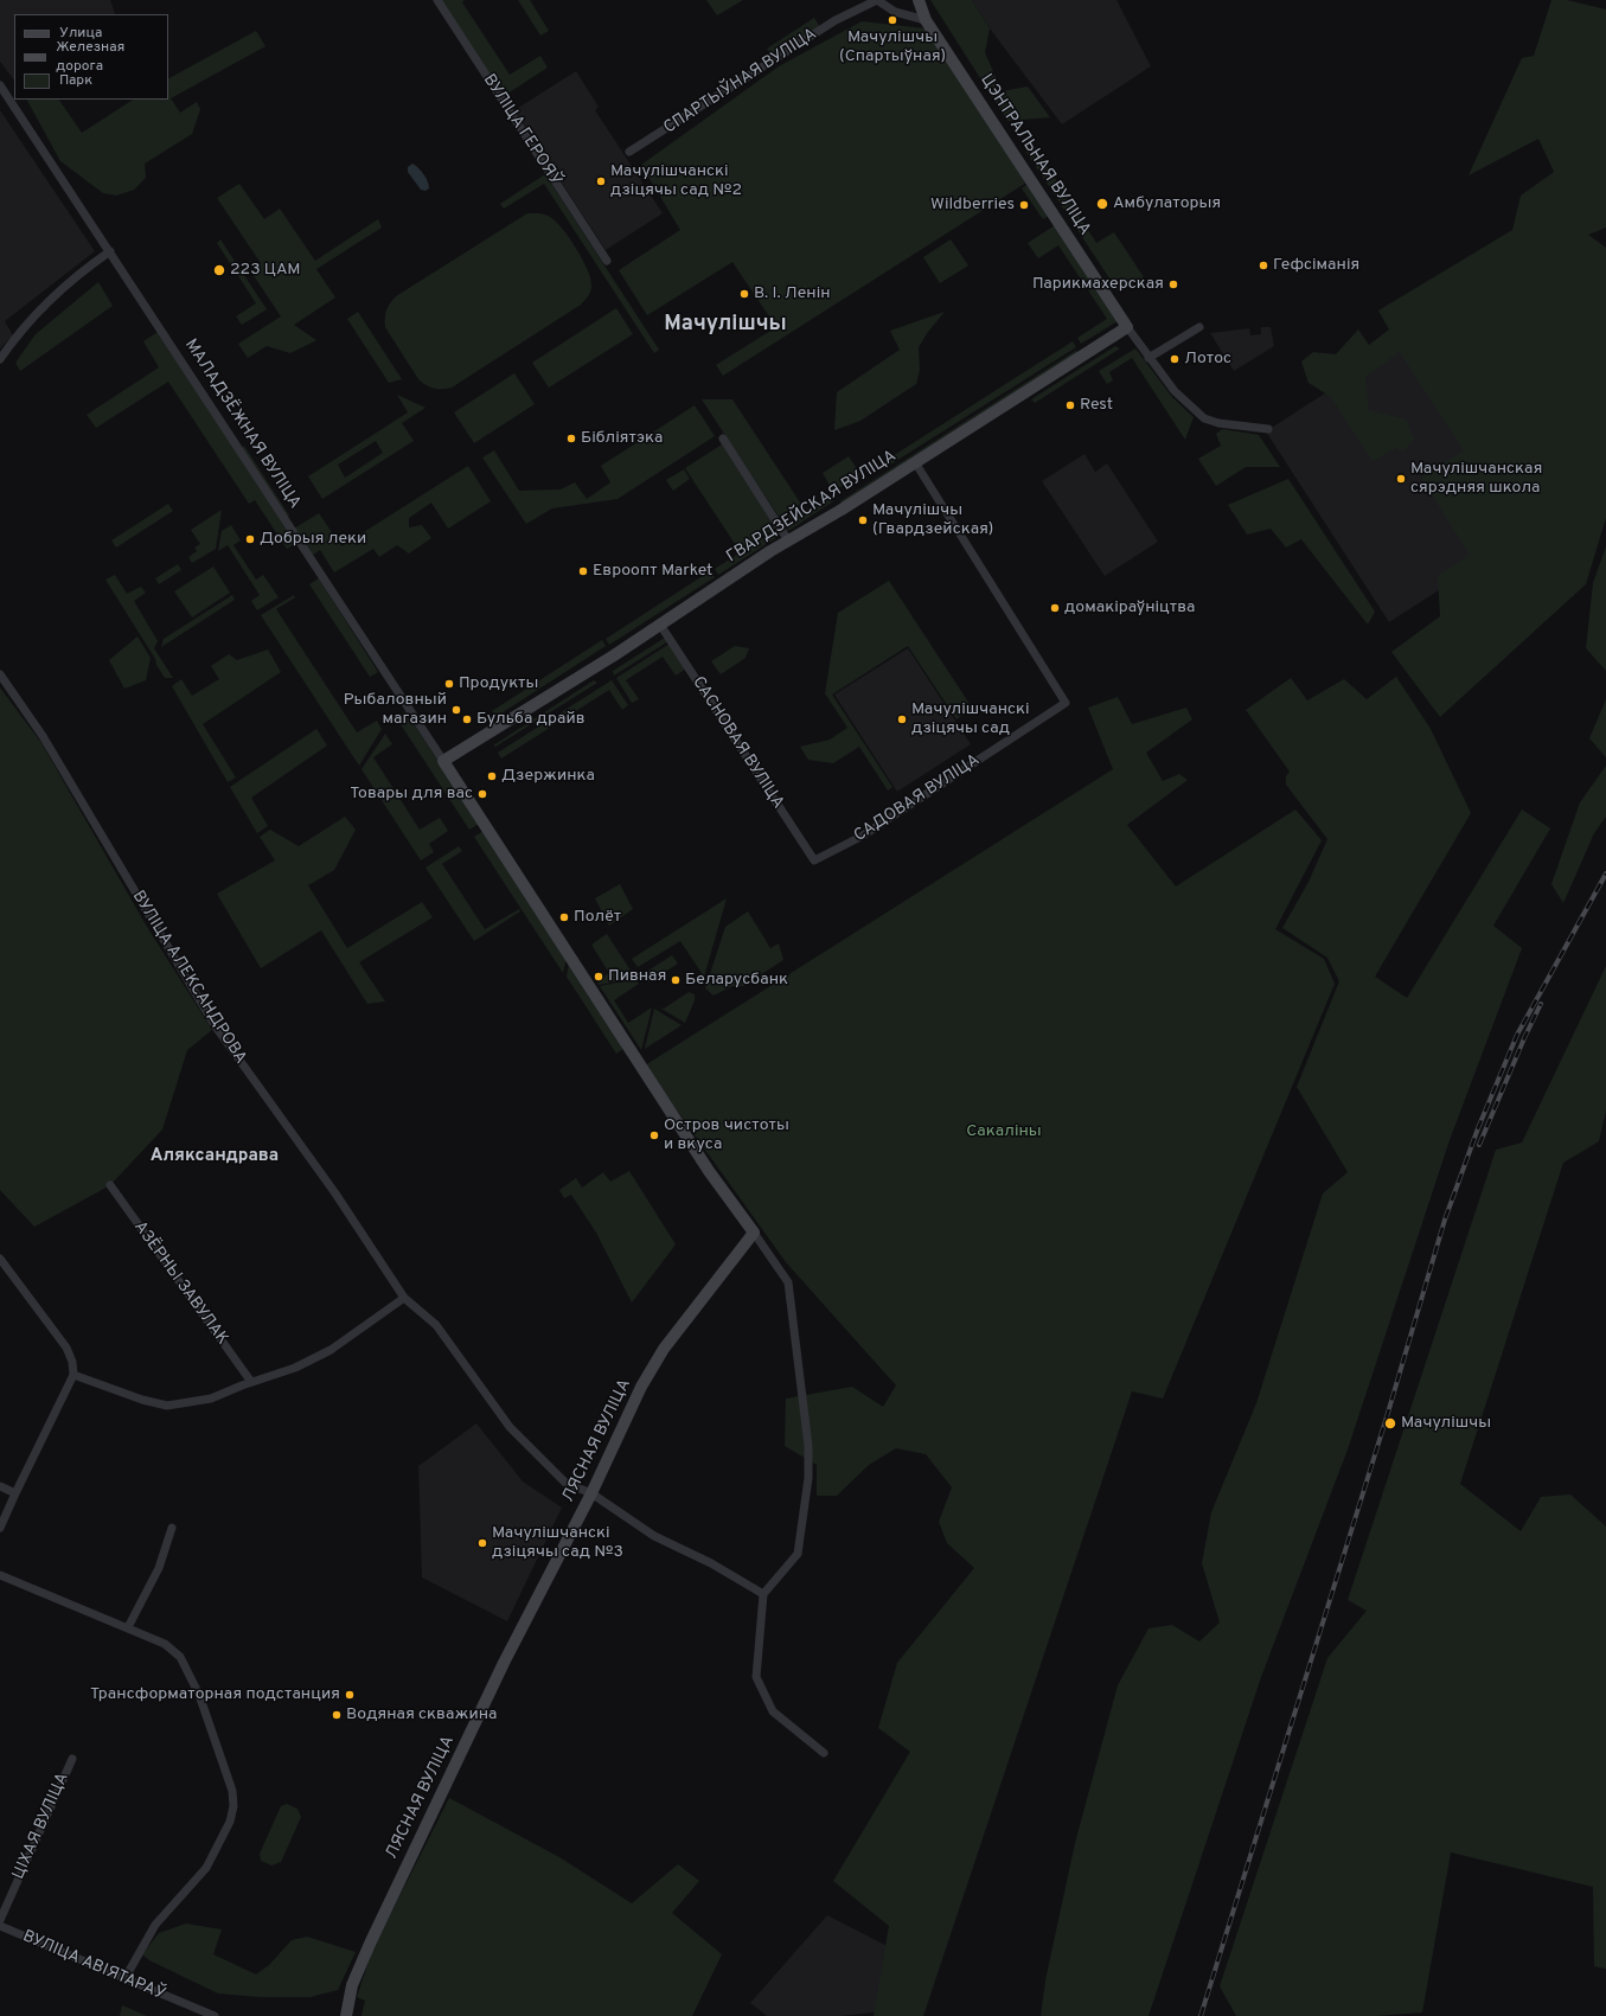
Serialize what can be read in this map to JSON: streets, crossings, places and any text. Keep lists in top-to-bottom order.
{
  "streets": {
    "main road": [
      "ЦЭНТРАЛЬНАЯ ВУЛІЦА",
      "МАЛАДЗЁЖНАЯ ВУЛІЦА",
      "ГВАРДЗЕЙСКАЯ ВУЛІЦА",
      "ЛЯСНАЯ ВУЛІЦА"
    ],
    "street": [
      "СПАРТЫЎНАЯ ВУЛІЦА",
      "ВУЛІЦА ГЕРОЯЎ",
      "САСНОВАЯ ВУЛІЦА",
      "САДОВАЯ ВУЛІЦА",
      "ВУЛІЦА АЛЕКСАНДРОВА",
      "АЗЁРНЫ ЗАВУЛАК",
      "ЦІХАЯ ВУЛІЦА",
      "ВУЛІЦА АВІЯТАРАЎ"
    ]
  },
  "crossings": [
    ["ЦЭНТРАЛЬНАЯ ВУЛІЦА", "ГВАРДЗЕЙСКАЯ ВУЛІЦА"],
    ["МАЛАДЗЁЖНАЯ ВУЛІЦА", "ГВАРДЗЕЙСКАЯ ВУЛІЦА"],
    ["МАЛАДЗЁЖНАЯ ВУЛІЦА", "ЛЯСНАЯ ВУЛІЦА"],
    ["ГВАРДЗЕЙСКАЯ ВУЛІЦА", "САСНОВАЯ ВУЛІЦА"],
    ["ГВАРДЗЕЙСКАЯ ВУЛІЦА", "САДОВАЯ ВУЛІЦА"],
    ["САСНОВАЯ ВУЛІЦА", "САДОВАЯ ВУЛІЦА"],
    ["ВУЛІЦА АЛЕКСАНДРОВА", "ЛЯСНАЯ ВУЛІЦА"]
  ],
  "districts": ["Мачулішчы", "Аляксандрава"],
  "parks": ["Сакаліны"],
  "places": [
    "Мачулішчы (Спартыўная)",
    "Мачулішчанскі дзіцячы сад №2",
    "Амбулаторыя",
    "Wildberries",
    "Гефсіманія",
    "223 ЦAM",
    "Парикмахерская",
    "В. І. Ленін",
    "Лотос",
    "Rest",
    "Бібліятэка",
    "Мачулішчанская сярэдняя школа",
    "Мачулішчы (Гвардзейская)",
    "Добрыя леки",
    "Евроопт Market",
    "домакіраўніцтва",
    "Продукты",
    "Рыбаловный магазин",
    "Бульба драйв",
    "Мачулішчанскі дзіцячы сад",
    "Дзержинка",
    "Товары для вас",
    "Полёт",
    "Пивная",
    "Беларусбанк",
    "Остров чистоты и вкуса",
    "Мачулішчы",
    "Мачулішчанскі дзіцячы сад №3",
    "Трансформаторная подстанция",
    "Водяная скважина"
  ],
  "legend": ["Улица", "Железная дорога", "Парк"]
}
